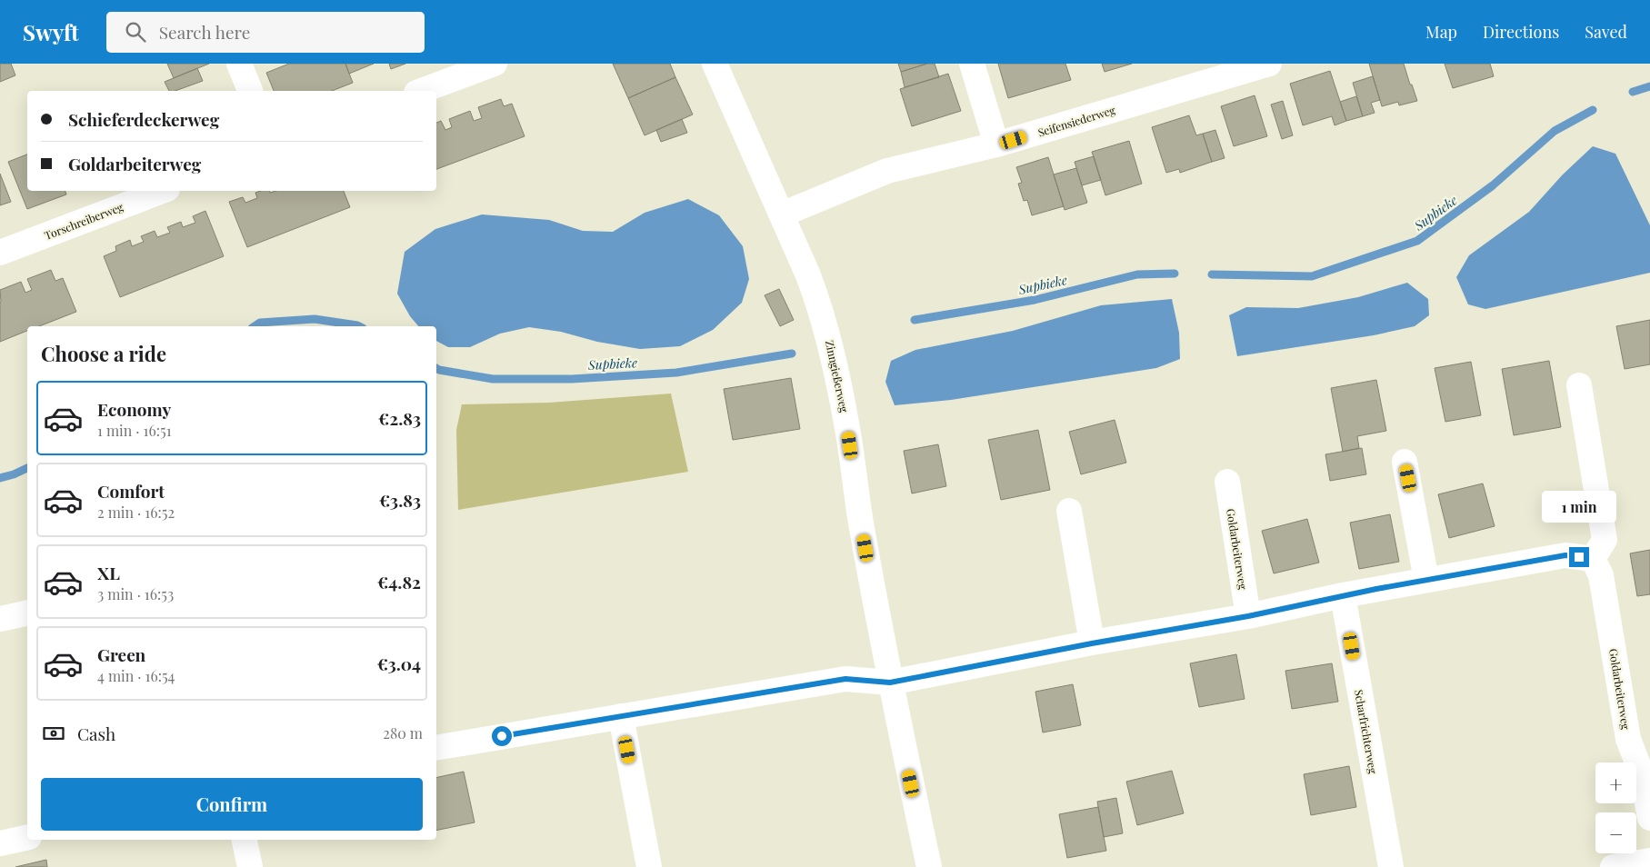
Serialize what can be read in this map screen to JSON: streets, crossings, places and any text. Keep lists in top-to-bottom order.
{
  "streets": {
    "street": [
      "Seifensiederweg",
      "Torschreiberweg",
      "Zinngießerweg",
      "Goldarbeiterweg",
      "Scharfrichterweg"
    ]
  },
  "crossings": [
    ["Seifensiederweg", "Zinngießerweg"]
  ],
  "water": ["Supbieke"],
  "page": {
    "header": "Swyft",
    "search": "Search here",
    "nav": ["Map", "Directions", "Saved"],
    "banner": ["Schieferdeckerweg", "Goldarbeiterweg"],
    "heading": "Choose a ride",
    "list": [
      {
        "name": "Economy",
        "note": "1 min · 16:51",
        "value": "€2.83"
      },
      {
        "name": "Comfort",
        "note": "2 min · 16:52",
        "value": "€3.83"
      },
      {
        "name": "XL",
        "note": "3 min · 16:53",
        "value": "€4.82"
      },
      {
        "name": "Green",
        "note": "4 min · 16:54",
        "value": "€3.04"
      }
    ],
    "bubble": "1 min",
    "pay": ["Cash", "280 m"],
    "map_buttons": ["+", "−"],
    "buttons": "Confirm"
  }
}
